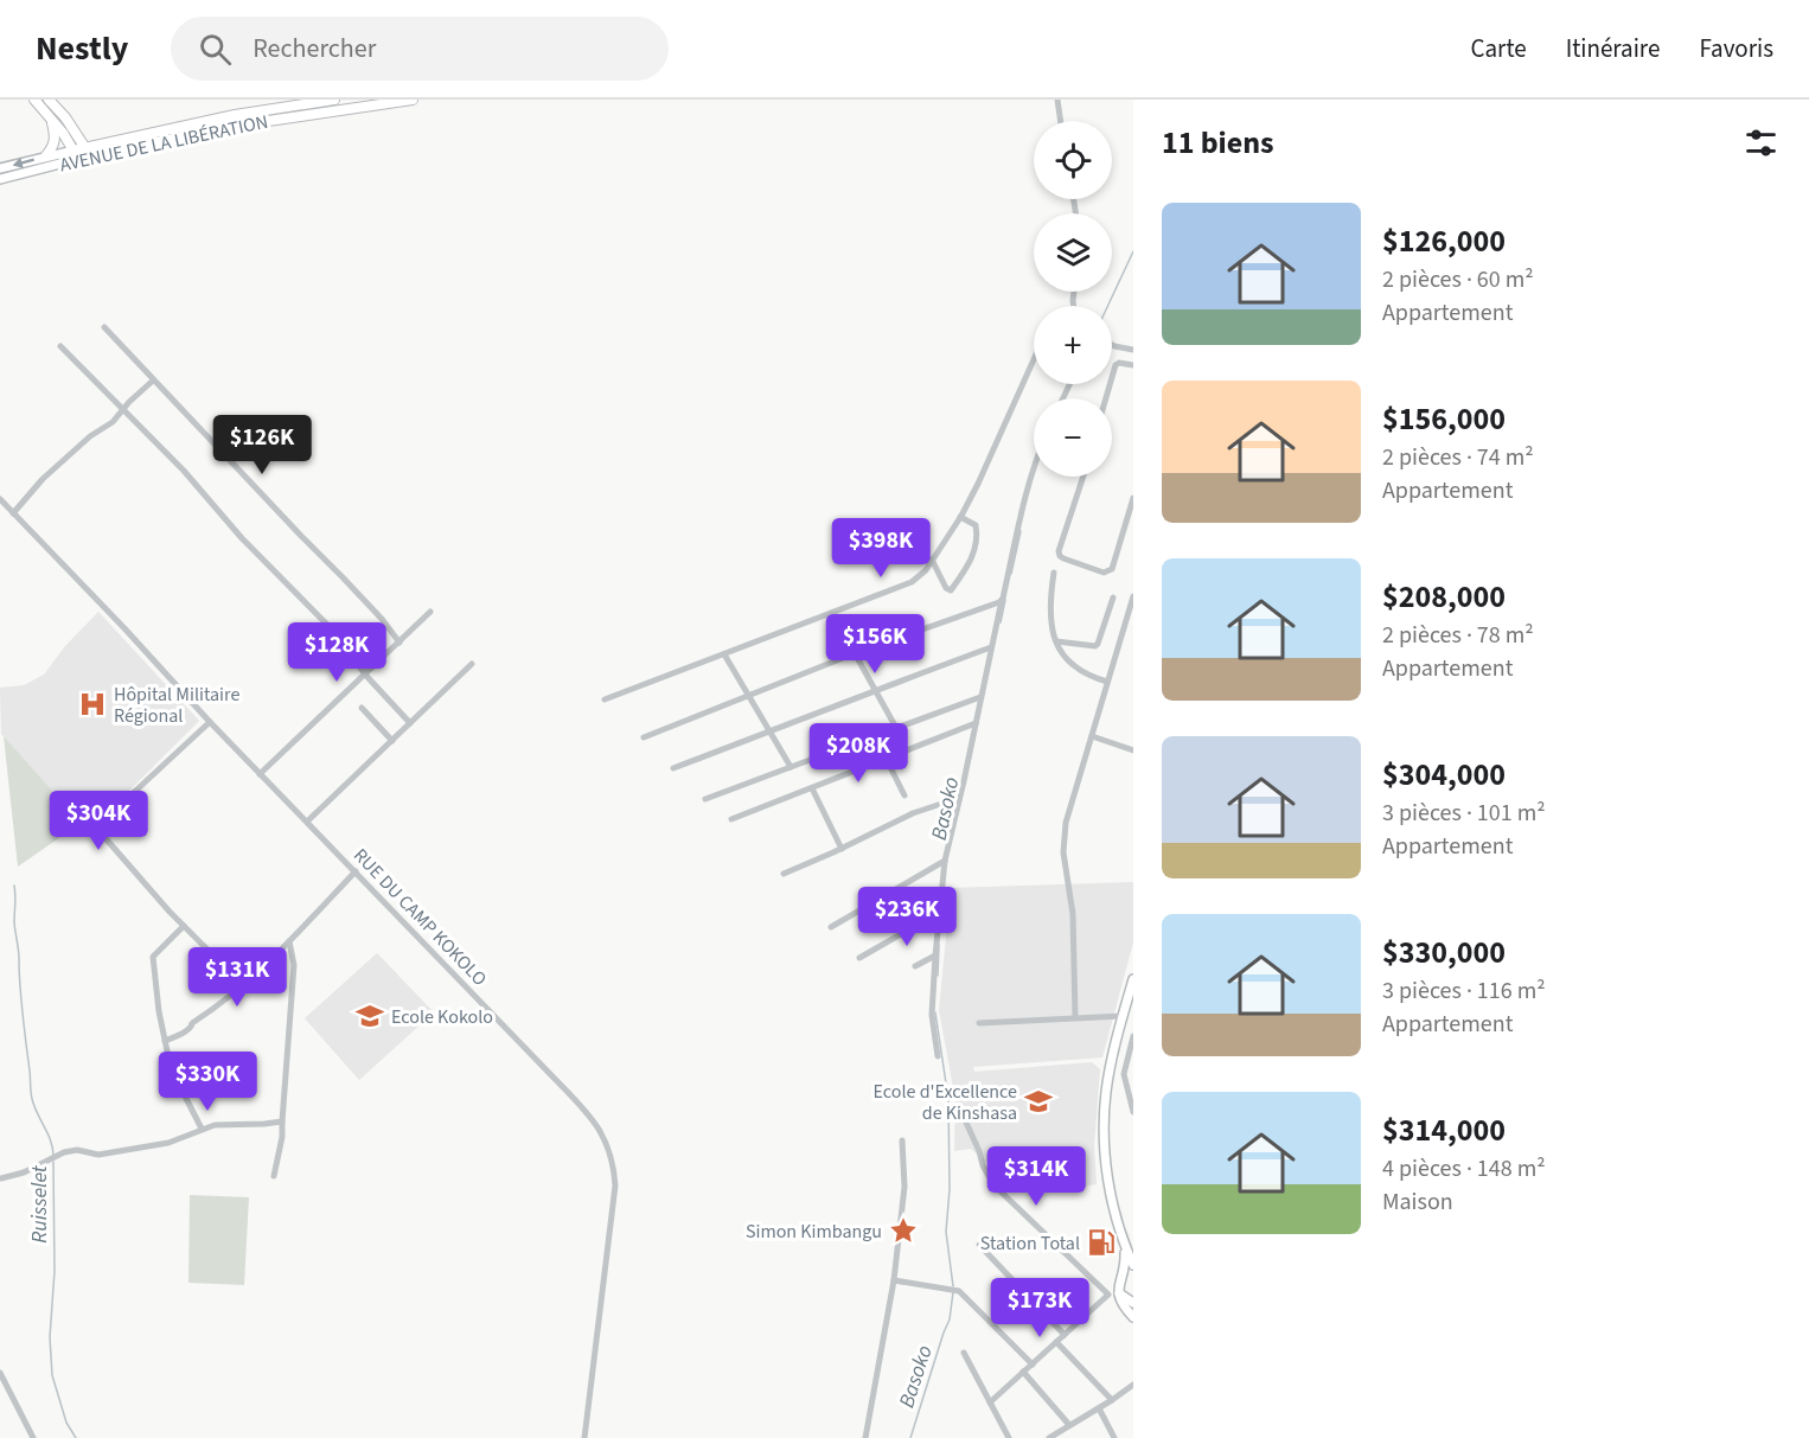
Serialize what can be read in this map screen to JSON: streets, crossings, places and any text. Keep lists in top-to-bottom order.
{
  "streets": {
    "highway": ["AVENUE DE LA LIBÉRATION"],
    "street": ["RUE DU CAMP KOKOLO"]
  },
  "water": ["Basoko", "Ruisselet"],
  "places": {
    "hospital": ["Hôpital Militaire Régional"],
    "school or university": ["Ecole Kokolo", "Ecole d'Excellence de Kinshasa"],
    "place": ["Simon Kimbangu"],
    "fuel station": ["Station Total"]
  },
  "page": {
    "header": "Nestly",
    "search": "Rechercher",
    "nav": ["Carte", "Itinéraire", "Favoris"],
    "heading": "11 biens",
    "map_buttons": ["+", "−"],
    "list": [
      {
        "name": "$126,000",
        "note": "2 pièces · 60 m² · Appartement"
      },
      {
        "name": "$156,000",
        "note": "2 pièces · 74 m² · Appartement"
      },
      {
        "name": "$208,000",
        "note": "2 pièces · 78 m² · Appartement"
      },
      {
        "name": "$304,000",
        "note": "3 pièces · 101 m² · Appartement"
      },
      {
        "name": "$330,000",
        "note": "3 pièces · 116 m² · Appartement"
      },
      {
        "name": "$314,000",
        "note": "4 pièces · 148 m² · Maison"
      }
    ],
    "price": [
      "$126K",
      "$398K",
      "$156K",
      "$128K",
      "$208K",
      "$304K",
      "$236K",
      "$131K",
      "$330K",
      "$314K",
      "$173K"
    ]
  }
}
